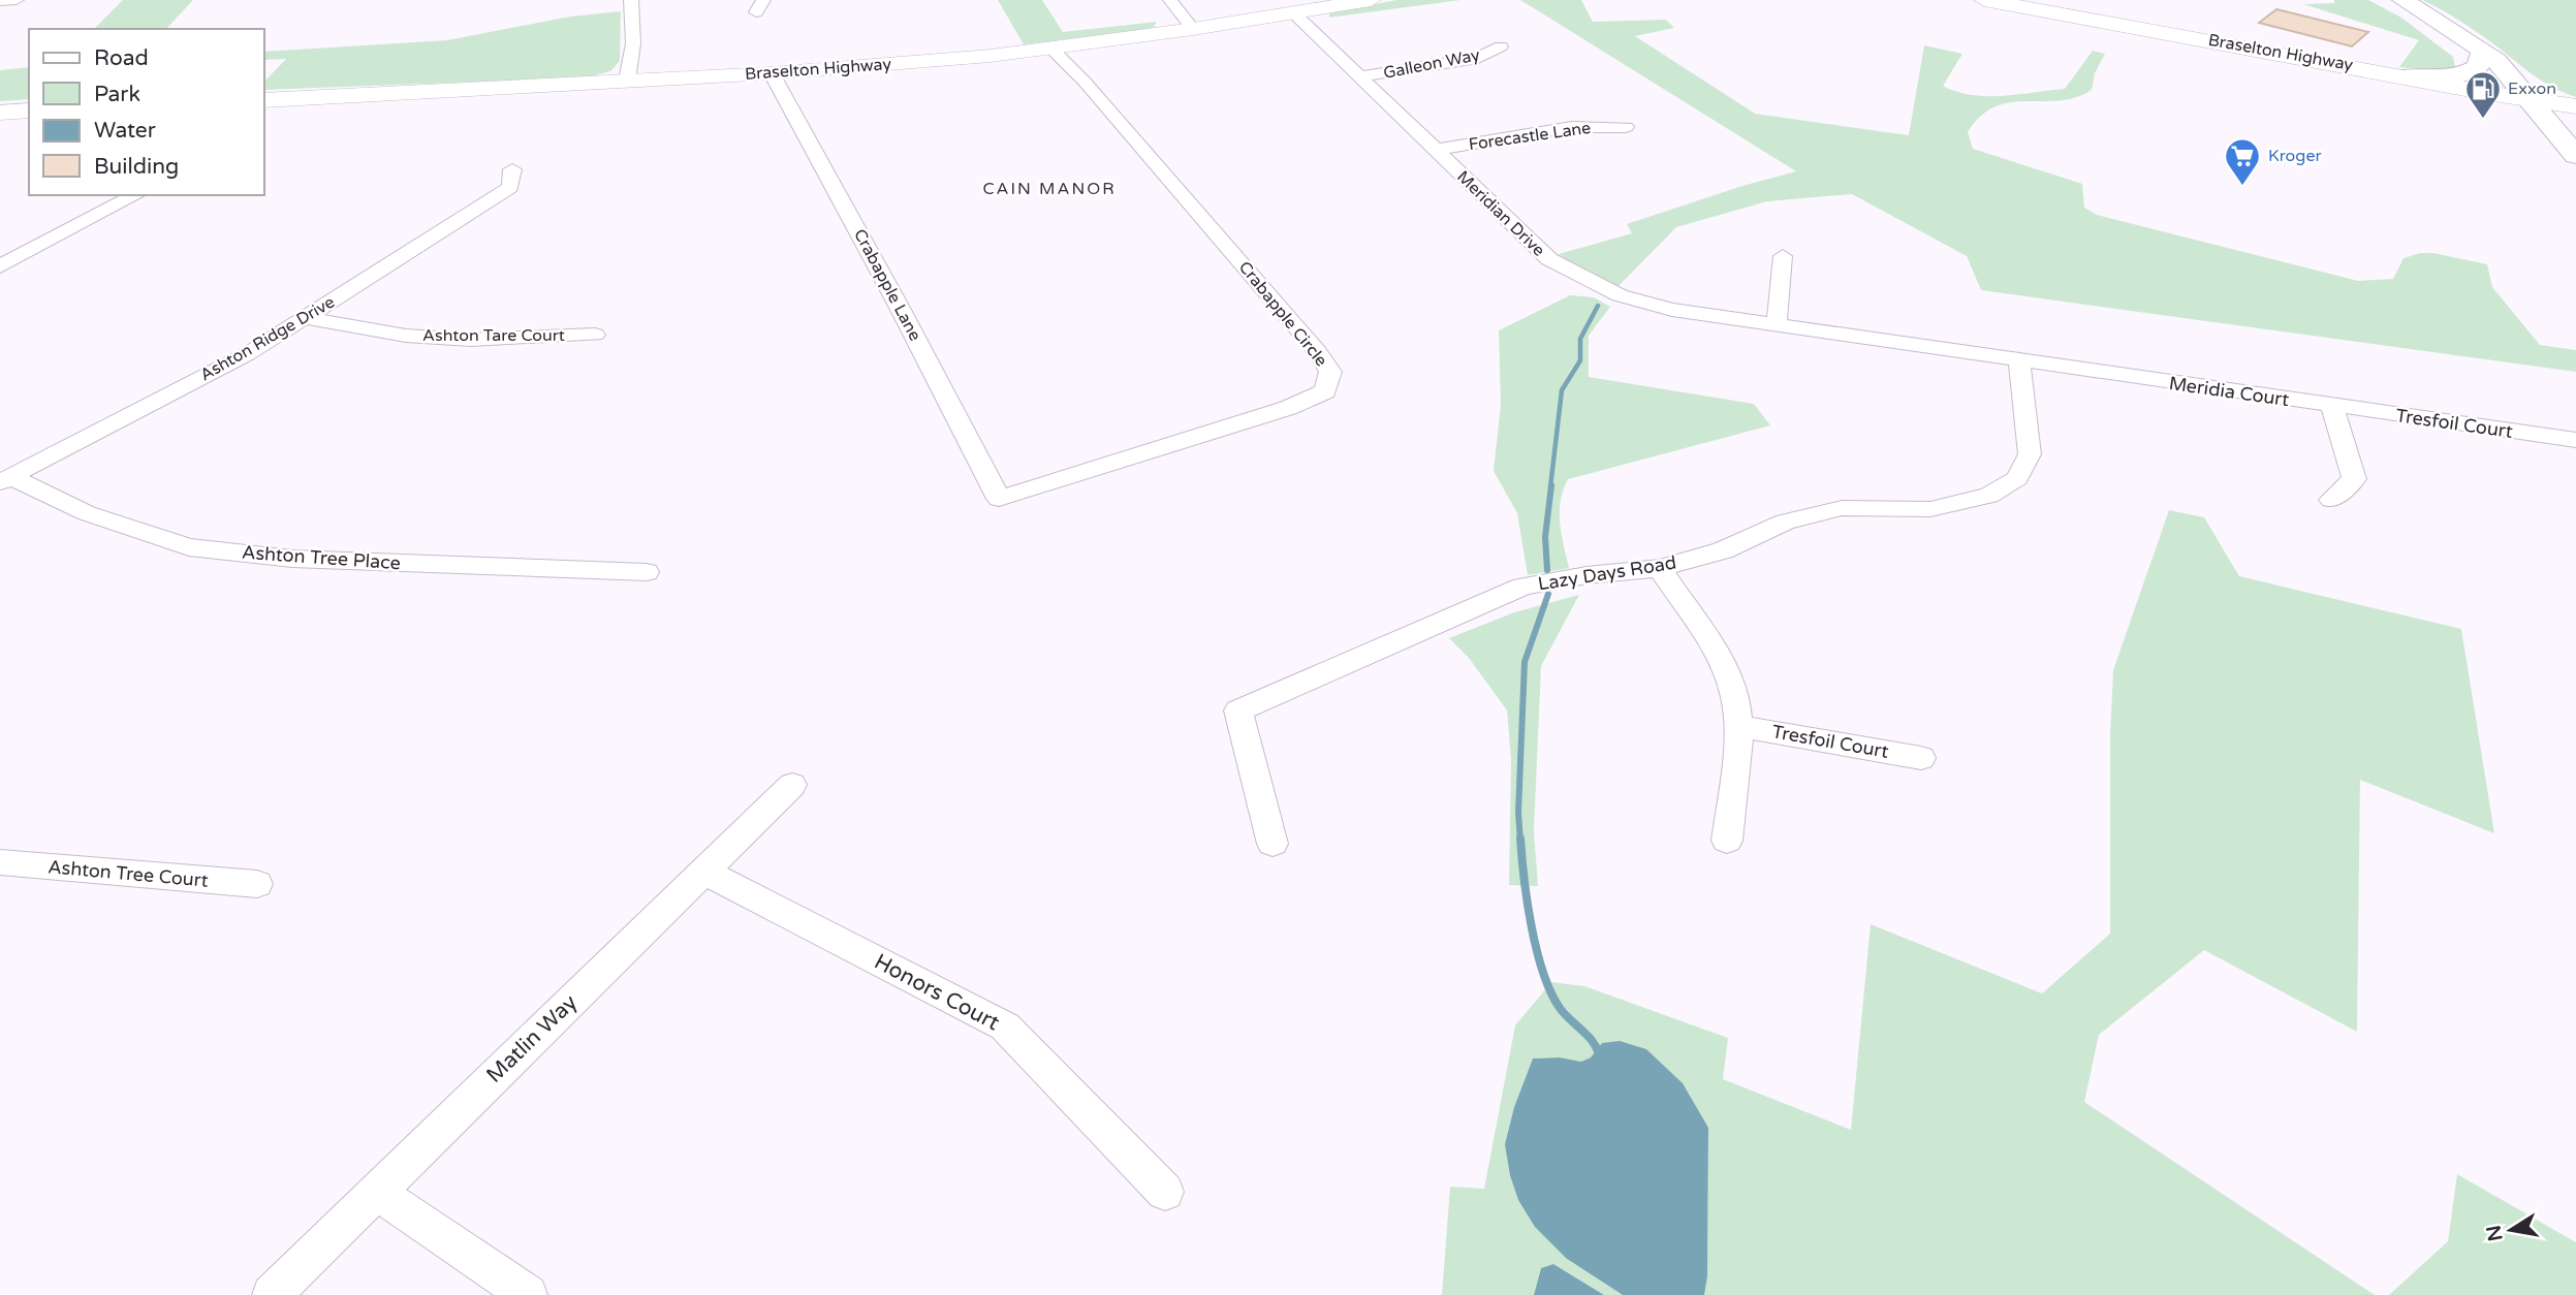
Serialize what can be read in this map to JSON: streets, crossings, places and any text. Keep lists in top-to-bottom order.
{
  "streets": {
    "main road": ["Braselton Highway"],
    "street": [
      "Galleon Way",
      "Forecastle Lane",
      "Meridian Drive",
      "Crabapple Lane",
      "Crabapple Circle",
      "Ashton Tare Court",
      "Ashton Ridge Drive",
      "Meridia Court",
      "Tresfoil Court",
      "Ashton Tree Place",
      "Lazy Days Road",
      "Ashton Tree Court",
      "Honors Court",
      "Matlin Way"
    ]
  },
  "crossings": [
    ["Braselton Highway", "Meridian Drive"],
    ["Braselton Highway", "Crabapple Lane"],
    ["Braselton Highway", "Crabapple Circle"],
    ["Galleon Way", "Meridian Drive"],
    ["Forecastle Lane", "Meridian Drive"],
    ["Crabapple Lane", "Crabapple Circle"],
    ["Ashton Tare Court", "Ashton Ridge Drive"],
    ["Ashton Ridge Drive", "Ashton Tree Place"],
    ["Meridia Court", "Tresfoil Court"],
    ["Meridia Court", "Lazy Days Road"],
    ["Honors Court", "Matlin Way"]
  ],
  "districts": ["CAIN MANOR"],
  "places": {
    "fuel station": ["Exxon"],
    "supermarket": ["Kroger"]
  },
  "legend": [
    "Road",
    "Park",
    "Water",
    "Building"
  ],
  "north": "left"
}
